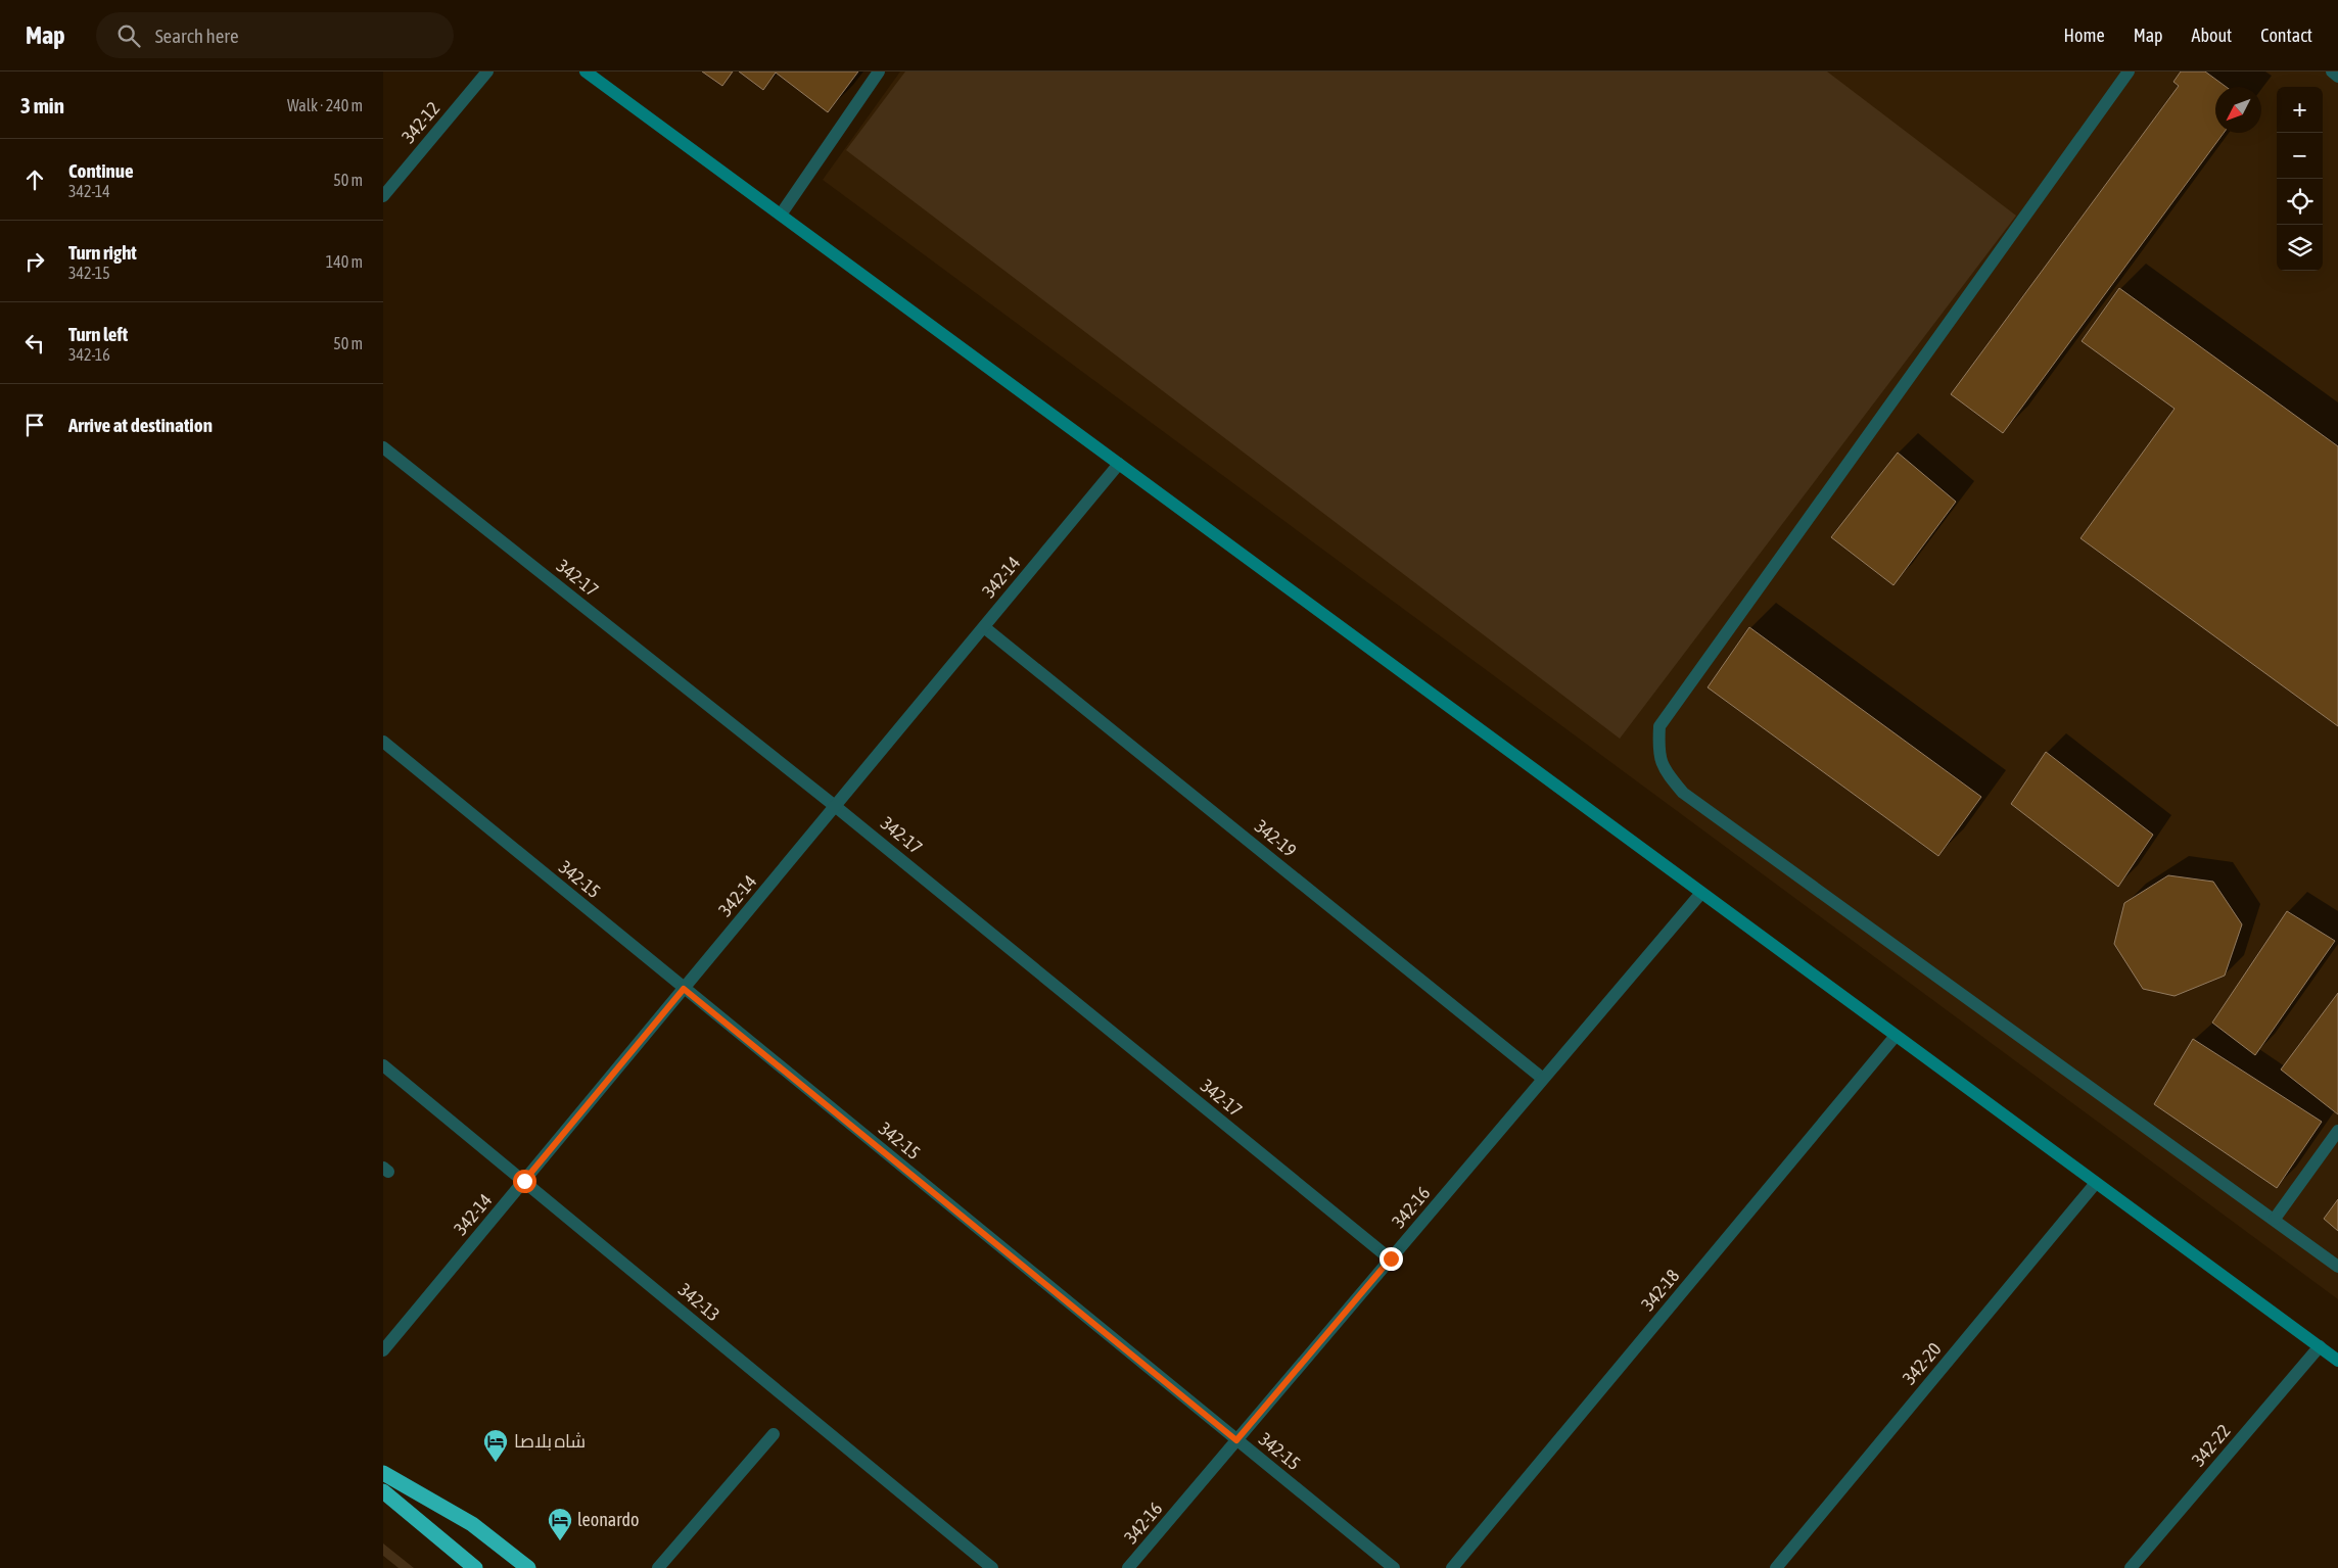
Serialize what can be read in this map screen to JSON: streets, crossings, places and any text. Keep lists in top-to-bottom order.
{
  "streets": {
    "street": [
      "342-12",
      "342-14",
      "342-17",
      "342-19",
      "342-15",
      "342-16",
      "342-18",
      "342-13",
      "342-20",
      "342-22"
    ]
  },
  "crossings": [
    ["342-14", "342-17"],
    ["342-14", "342-19"],
    ["342-14", "342-15"],
    ["342-14", "342-13"],
    ["342-17", "342-16"],
    ["342-19", "342-16"],
    ["342-15", "342-16"]
  ],
  "places": {
    "hotel": ["شاه بلاصا", "leonardo"]
  },
  "north": "bottom left",
  "page": {
    "header": "Map",
    "search": "Search here",
    "nav": [
      "Home",
      "Map",
      "About",
      "Contact"
    ],
    "heading": ["3 min", "Walk · 240 m"],
    "map_buttons": ["+", "−"],
    "list": [
      ["Continue", "342-14", "50 m"],
      ["Turn right", "342-15", "140 m"],
      ["Turn left", "342-16", "50 m"],
      "Arrive at destination"
    ]
  }
}
